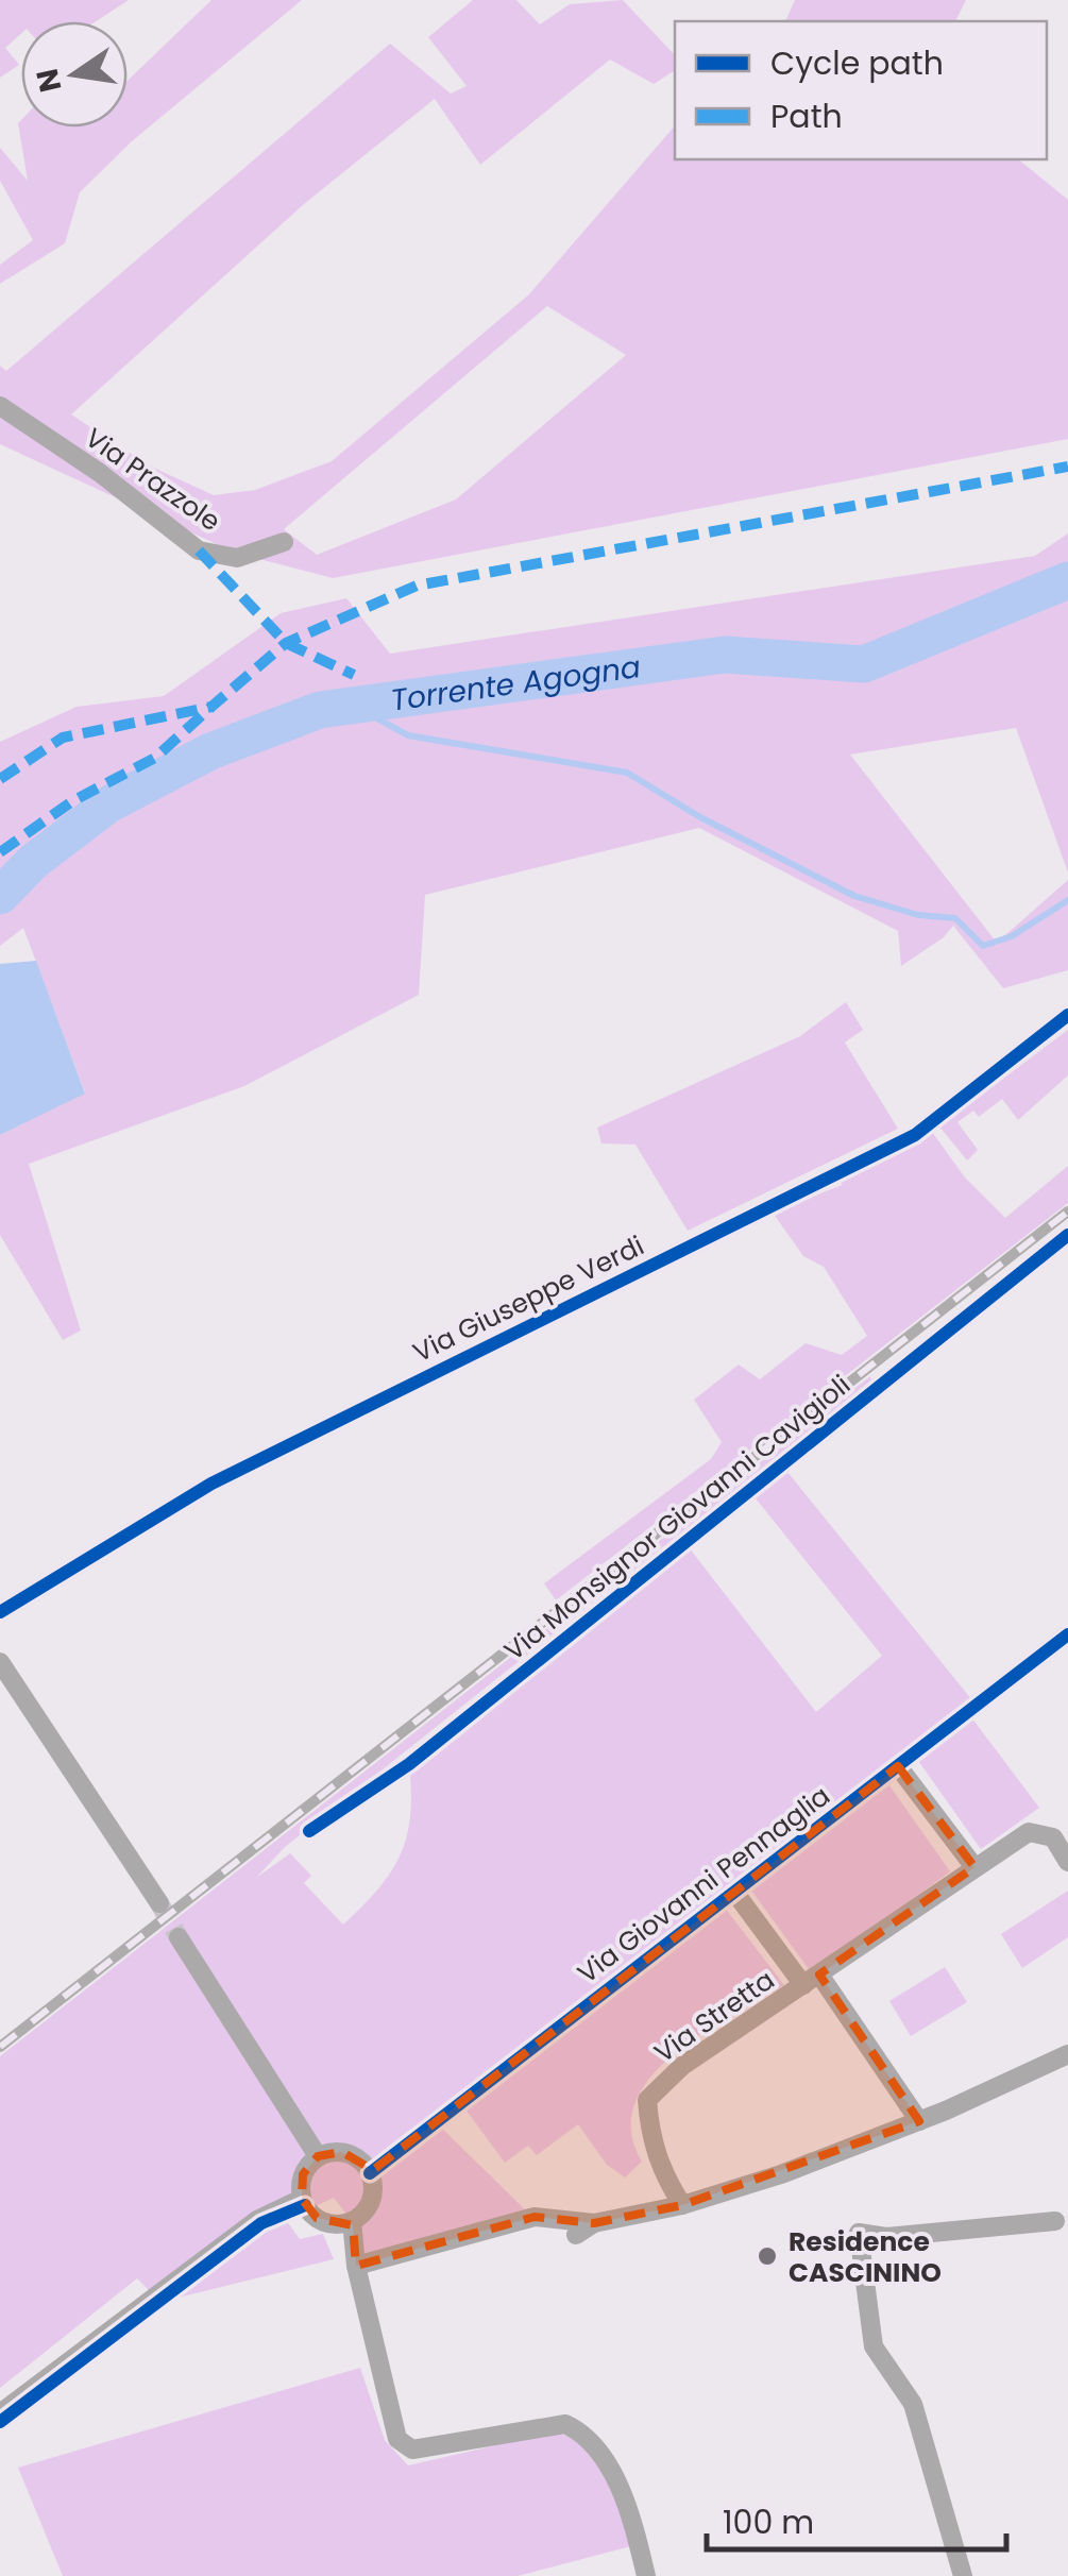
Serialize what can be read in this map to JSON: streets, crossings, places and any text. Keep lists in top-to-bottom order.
{
  "streets": {
    "street": [
      "Via Prazzole",
      "Via Giuseppe Verdi",
      "Via Monsignor Giovanni Cavigioli",
      "Via Giovanni Pennaglia",
      "Via Stretta"
    ]
  },
  "crossings": [
    ["Via Giovanni Pennaglia", "Via Stretta"]
  ],
  "water": ["Torrente Agogna"],
  "places": ["Residence CASCININO"],
  "legend": ["Cycle path", "Path"],
  "scale_bar": "100 m",
  "north": "left"
}
